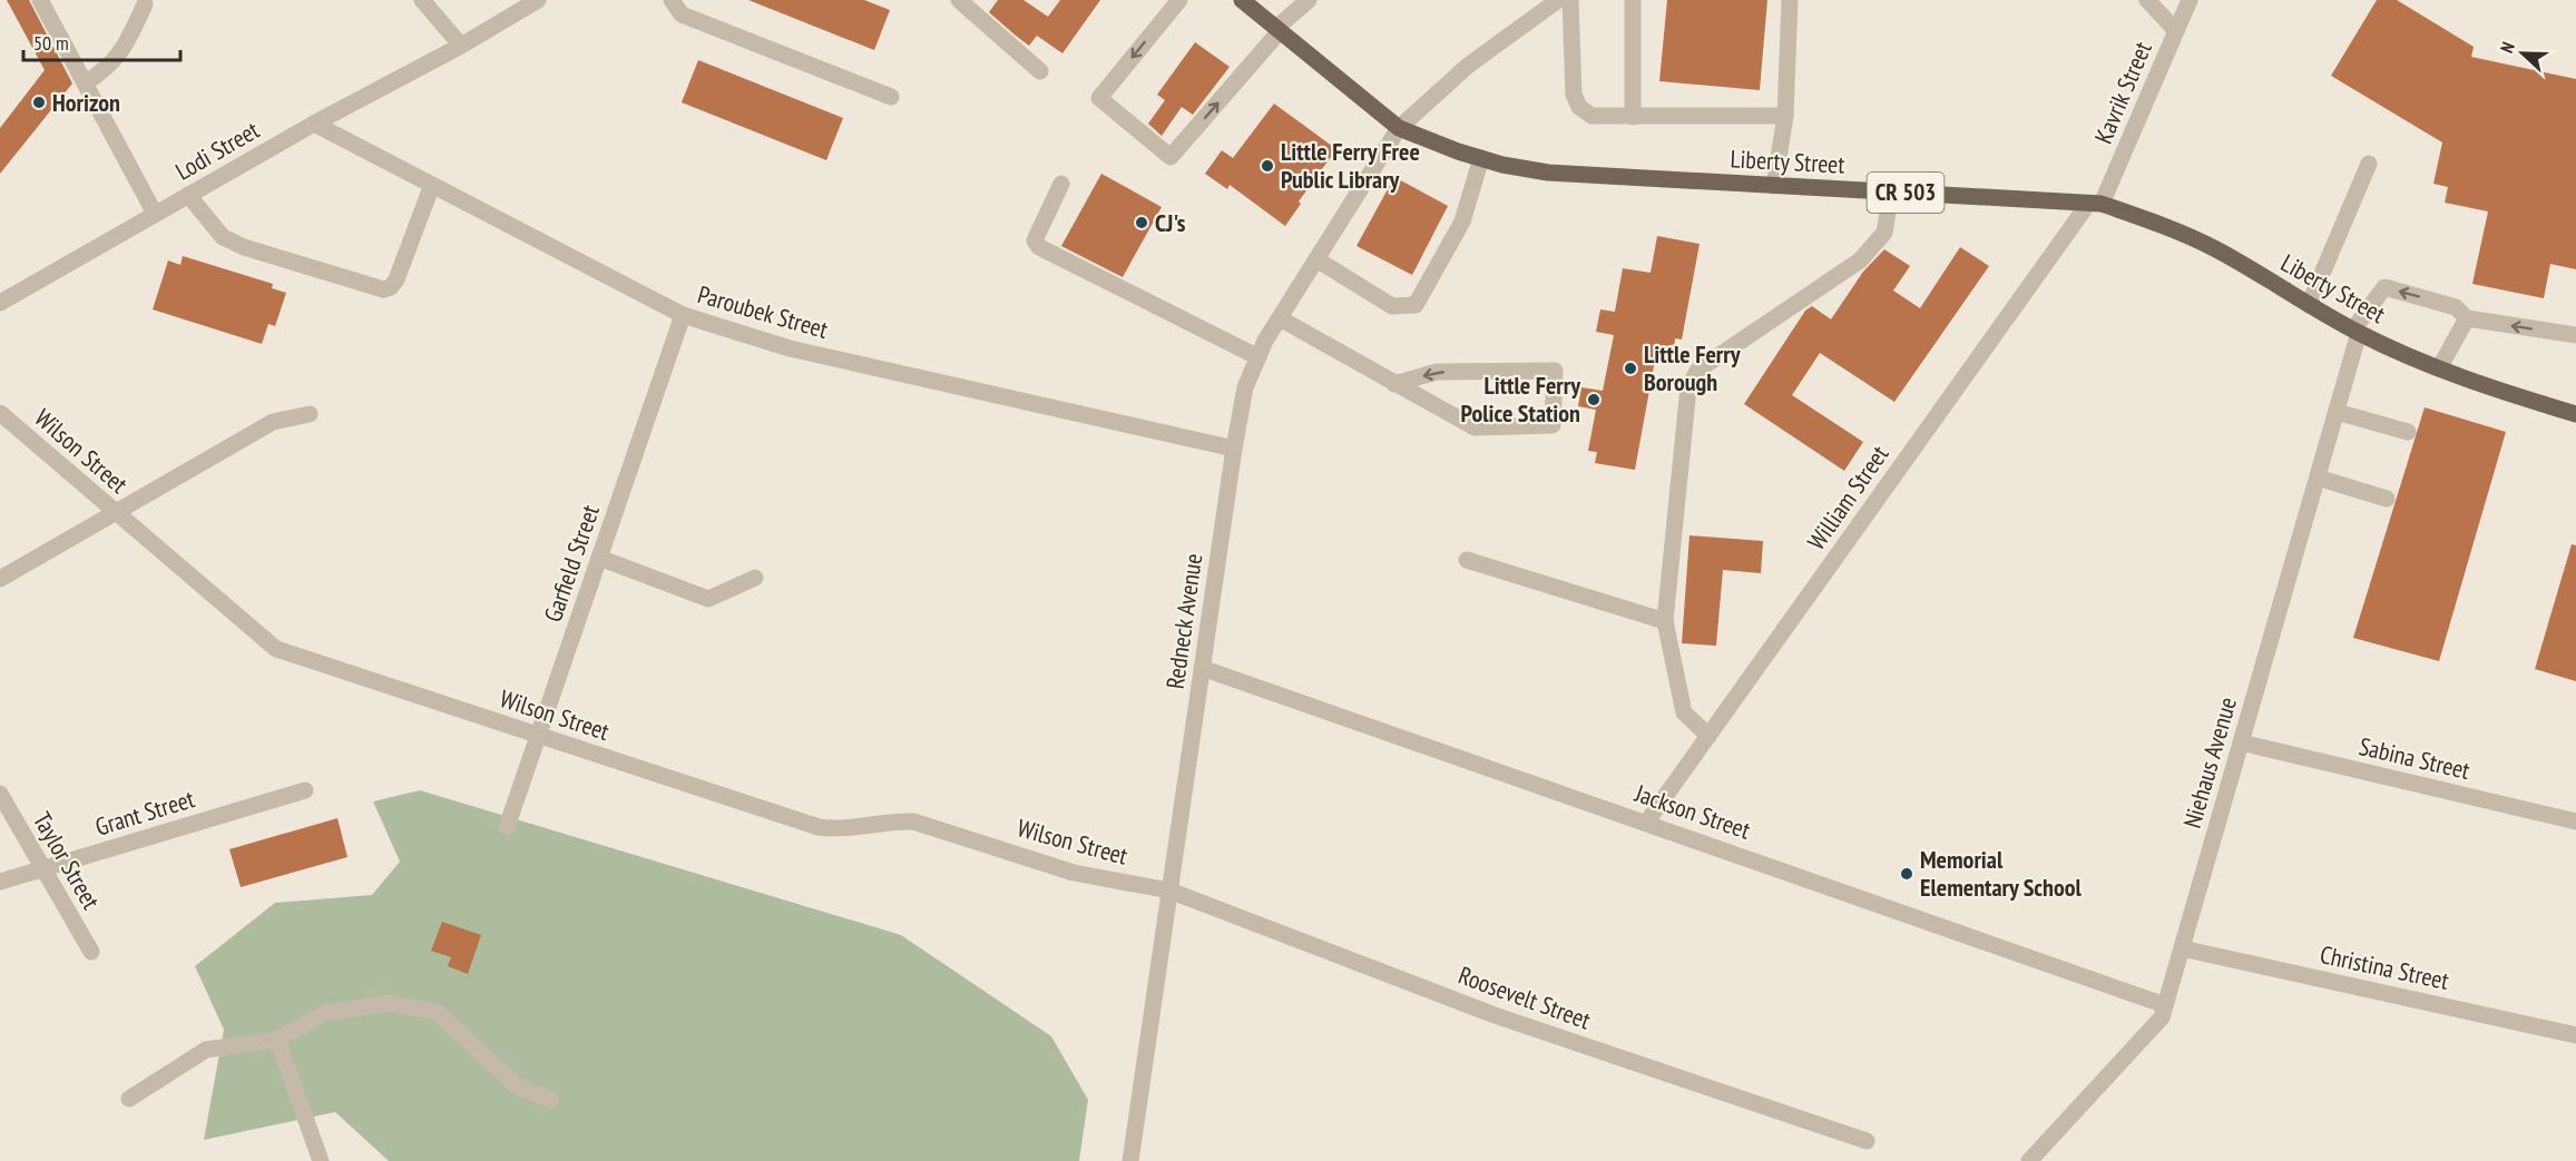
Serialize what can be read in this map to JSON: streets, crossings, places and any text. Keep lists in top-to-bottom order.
{
  "streets": {
    "main road": ["Liberty Street", "CR 503"],
    "street": [
      "Kavrik Street",
      "Lodi Street",
      "Paroubek Street",
      "Wilson Street",
      "William Street",
      "Garfield Street",
      "Redneck Avenue",
      "Sabina Street",
      "Niehaus Avenue",
      "Jackson Street",
      "Grant Street",
      "Taylor Street",
      "Christina Street",
      "Roosevelt Street"
    ]
  },
  "crossings": [
    ["Kavrik Street", "Liberty Street"],
    ["Kavrik Street", "William Street"],
    ["Lodi Street", "Paroubek Street"],
    ["Liberty Street", "William Street"],
    ["Liberty Street", "Redneck Avenue"],
    ["Liberty Street", "Niehaus Avenue"],
    ["Paroubek Street", "Garfield Street"],
    ["Paroubek Street", "Redneck Avenue"],
    ["Wilson Street", "Garfield Street"],
    ["Wilson Street", "Redneck Avenue"],
    ["Wilson Street", "Roosevelt Street"],
    ["William Street", "Jackson Street"],
    ["Redneck Avenue", "Jackson Street"],
    ["Redneck Avenue", "Roosevelt Street"],
    ["Sabina Street", "Niehaus Avenue"],
    ["Niehaus Avenue", "Jackson Street"],
    ["Niehaus Avenue", "Christina Street"],
    ["Grant Street", "Taylor Street"]
  ],
  "places": [
    "Horizon",
    "Little Ferry Free Public Library",
    "CJ's",
    "Little Ferry Borough",
    "Little Ferry Police Station",
    "Memorial Elementary School"
  ],
  "scale_bar": "50 m",
  "north": "left"
}
